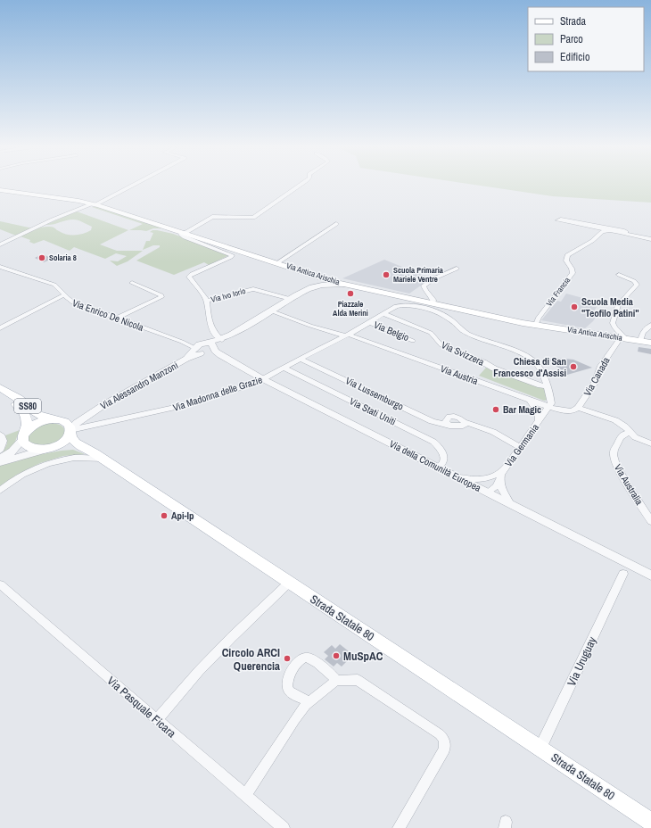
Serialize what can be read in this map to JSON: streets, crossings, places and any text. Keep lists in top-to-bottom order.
{
  "streets": {
    "main road": ["Via Antica Arischia", "SS80", "Strada Statale 80"],
    "street": [
      "Via Francia",
      "Via Ivo Iorio",
      "Via Enrico De Nicola",
      "Via Belgio",
      "Via Svizzera",
      "Via Austria",
      "Via Canada",
      "Via Alessandro Manzoni",
      "Via Madonna delle Grazie",
      "Via Lussemburgo",
      "Via Stati Uniti",
      "Via Germania",
      "Via della Comunità Europea",
      "Via Australia",
      "Via Uruguay",
      "Via Pasquale Ficara"
    ]
  },
  "crossings": [
    ["Via Antica Arischia", "Via Francia"],
    ["Via Antica Arischia", "Via Canada"],
    ["Via Antica Arischia", "Via Madonna delle Grazie"],
    ["Via Enrico De Nicola", "Via Alessandro Manzoni"],
    ["Via Enrico De Nicola", "Via della Comunità Europea"],
    ["Via Belgio", "Via Madonna delle Grazie"],
    ["Via Svizzera", "Via Madonna delle Grazie"],
    ["Via Austria", "Via Canada"],
    ["Via Austria", "Via Madonna delle Grazie"],
    ["Via Austria", "Via Germania"],
    ["Via Alessandro Manzoni", "Via Madonna delle Grazie"],
    ["Via Alessandro Manzoni", "SS80"],
    ["Via Alessandro Manzoni", "Via della Comunità Europea"],
    ["Via Alessandro Manzoni", "Strada Statale 80"],
    ["Via Madonna delle Grazie", "Via Lussemburgo"],
    ["Via Madonna delle Grazie", "SS80"],
    ["Via Madonna delle Grazie", "Via Stati Uniti"],
    ["Via Madonna delle Grazie", "Via della Comunità Europea"],
    ["Via Madonna delle Grazie", "Strada Statale 80"],
    ["Via Lussemburgo", "Via Germania"],
    ["SS80", "Strada Statale 80"],
    ["Via Stati Uniti", "Via della Comunità Europea"],
    ["Via Germania", "Via della Comunità Europea"],
    ["Strada Statale 80", "Via Uruguay"]
  ],
  "places": [
    "Solaria 8",
    "Scuola Primaria Mariele Ventre",
    "Piazzale Alda Merini",
    "Scuola Media \"Teofilo Patini\"",
    "Chiesa di San Francesco d'Assisi",
    "Bar Magic",
    "Api-Ip",
    "MuSpAC",
    "Circolo ARCI Querencia"
  ],
  "legend": ["Strada", "Parco", "Edificio"]
}
